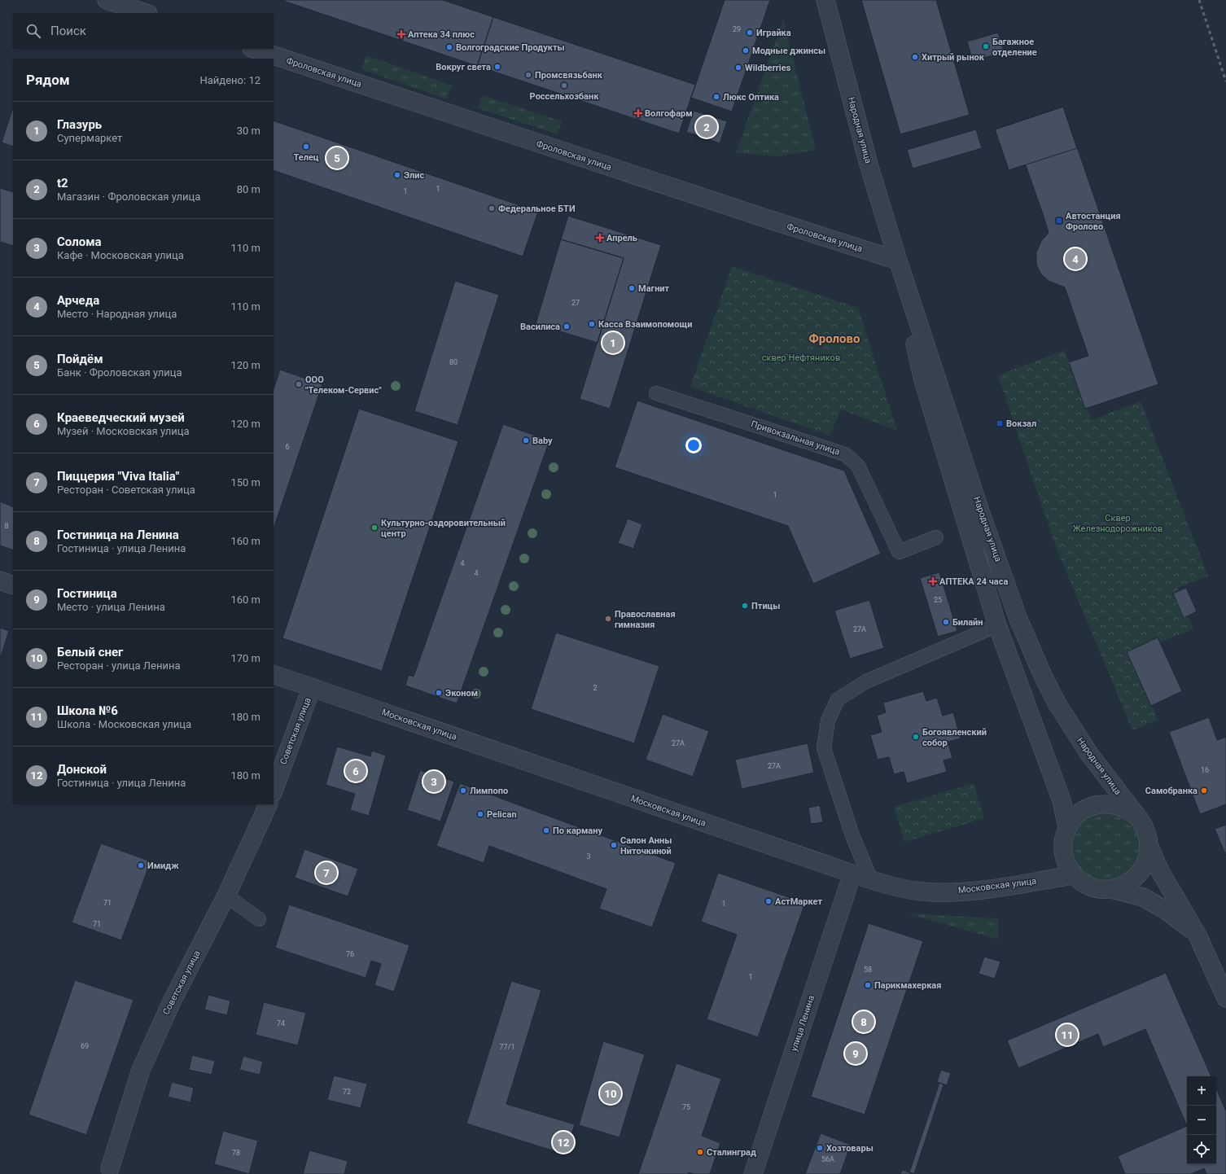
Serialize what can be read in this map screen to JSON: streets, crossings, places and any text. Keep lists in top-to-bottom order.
{
  "streets": {
    "street": [
      "Фроловская улица",
      "Народная улица",
      "Московская улица",
      "Советская улица",
      "улица Ленина"
    ],
    "lane": ["Привокзальная улица"]
  },
  "crossings": [
    ["Фроловская улица", "Народная улица"],
    ["Народная улица", "Московская улица"],
    ["Московская улица", "Советская улица"],
    ["Московская улица", "улица Ленина"]
  ],
  "districts": ["Фролово"],
  "parks": ["сквер Нефтяников", "Сквер Железнодорожников"],
  "places": {
    "other": [
      "Играйка",
      "Багажное отделение",
      "Волгоградские Продукты",
      "Модные джинсы",
      "Хитрый рынок",
      "Вокруг света",
      "Wildberries",
      "Промсвязьбанк",
      "Россельхозбанк",
      "Люкс Оптика",
      "Телец",
      "Элис",
      "Федеральное БТИ",
      "Магнит",
      "Касса Взаимопомощи",
      "Василиса",
      "ООО \"Телеком-Сервис\"",
      "Baby",
      "Культурно-оздоровительный центр",
      "Птицы",
      "Православная гимназия",
      "Билайн",
      "Эконом",
      "Богоявленский собор",
      "Лимпопо",
      "Самобранка",
      "Pelican",
      "По карману",
      "Салон Анны Ниточкиной",
      "Имидж",
      "АстМаркет",
      "Парикмахеркая",
      "Хозтовары",
      "Сталинград"
    ],
    "health": [
      "Аптека 34 плюс",
      "Волгофарм",
      "Апрель",
      "АПТЕКА 24 часа"
    ],
    "transit": ["Автостанция Фролово", "Вокзал"]
  },
  "house_numbers": [
    "29",
    "1",
    "1",
    "27",
    "80",
    "6",
    "1",
    "8",
    "4",
    "4",
    "25",
    "27А",
    "2",
    "27А",
    "27А",
    "16",
    "3",
    "71",
    "1",
    "71",
    "76",
    "58",
    "1",
    "74",
    "69",
    "77/1",
    "72",
    "75",
    "78",
    "56А"
  ],
  "page": {
    "search": "Поиск",
    "heading": ["Рядом", "Найдено: 12"],
    "list": [
      {
        "mark": "1",
        "name": "Глазурь",
        "note": "Супермаркет",
        "value": "30 m"
      },
      {
        "mark": "2",
        "name": "t2",
        "note": "Магазин · Фроловская улица",
        "value": "80 m"
      },
      {
        "mark": "3",
        "name": "Солома",
        "note": "Кафе · Московская улица",
        "value": "110 m"
      },
      {
        "mark": "4",
        "name": "Арчеда",
        "note": "Место · Народная улица",
        "value": "110 m"
      },
      {
        "mark": "5",
        "name": "Пойдём",
        "note": "Банк · Фроловская улица",
        "value": "120 m"
      },
      {
        "mark": "6",
        "name": "Краеведческий музей",
        "note": "Музей · Московская улица",
        "value": "120 m"
      },
      {
        "mark": "7",
        "name": "Пиццерия \"Viva Italia\"",
        "note": "Ресторан · Советская улица",
        "value": "150 m"
      },
      {
        "mark": "8",
        "name": "Гостиница на Ленина",
        "note": "Гостиница · улица Ленина",
        "value": "160 m"
      },
      {
        "mark": "9",
        "name": "Гостиница",
        "note": "Место · улица Ленина",
        "value": "160 m"
      },
      {
        "mark": "10",
        "name": "Белый снег",
        "note": "Ресторан · улица Ленина",
        "value": "170 m"
      },
      {
        "mark": "11",
        "name": "Школа №6",
        "note": "Школа · Московская улица",
        "value": "180 m"
      },
      {
        "mark": "12",
        "name": "Донской",
        "note": "Гостиница · улица Ленина",
        "value": "180 m"
      }
    ],
    "pins": [
      "2",
      "5",
      "4",
      "1",
      "6",
      "3",
      "7",
      "8",
      "11",
      "9",
      "10",
      "12"
    ],
    "map_buttons": ["+", "−"]
  }
}
